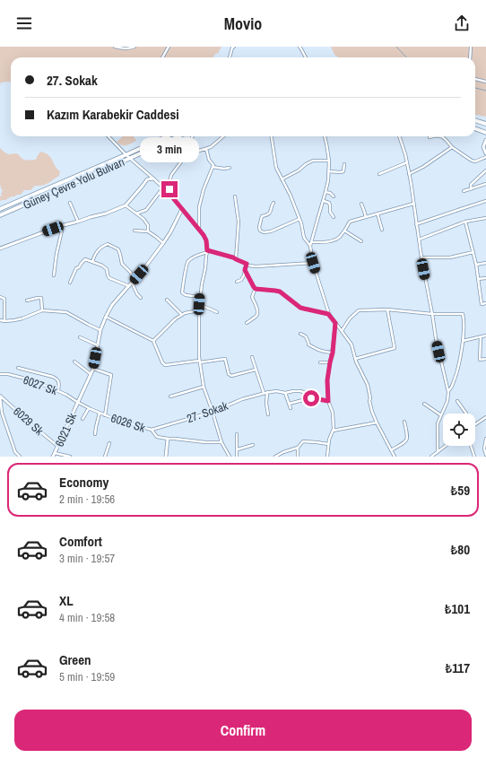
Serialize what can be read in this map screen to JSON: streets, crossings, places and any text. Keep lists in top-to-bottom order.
{
  "streets": {
    "highway": ["Güney Çevre Yolu Bulvarı"],
    "street": [
      "6027 Sk",
      "27. Sokak",
      "6029 Sk",
      "6026 Sk",
      "6021 Sk"
    ]
  },
  "crossings": [
    ["6027 Sk", "6026 Sk"],
    ["6027 Sk", "6021 Sk"],
    ["27. Sokak", "6026 Sk"],
    ["6029 Sk", "6021 Sk"],
    ["6026 Sk", "6021 Sk"]
  ],
  "page": {
    "header": "Movio",
    "banner": ["27. Sokak", "Kazım Karabekir Caddesi"],
    "bubble": "3 min",
    "list": [
      {
        "name": "Economy",
        "note": "2 min · 19:56",
        "value": "₺59"
      },
      {
        "name": "Comfort",
        "note": "3 min · 19:57",
        "value": "₺80"
      },
      {
        "name": "XL",
        "note": "4 min · 19:58",
        "value": "₺101"
      },
      {
        "name": "Green",
        "note": "5 min · 19:59",
        "value": "₺117"
      }
    ],
    "buttons": "Confirm"
  }
}
